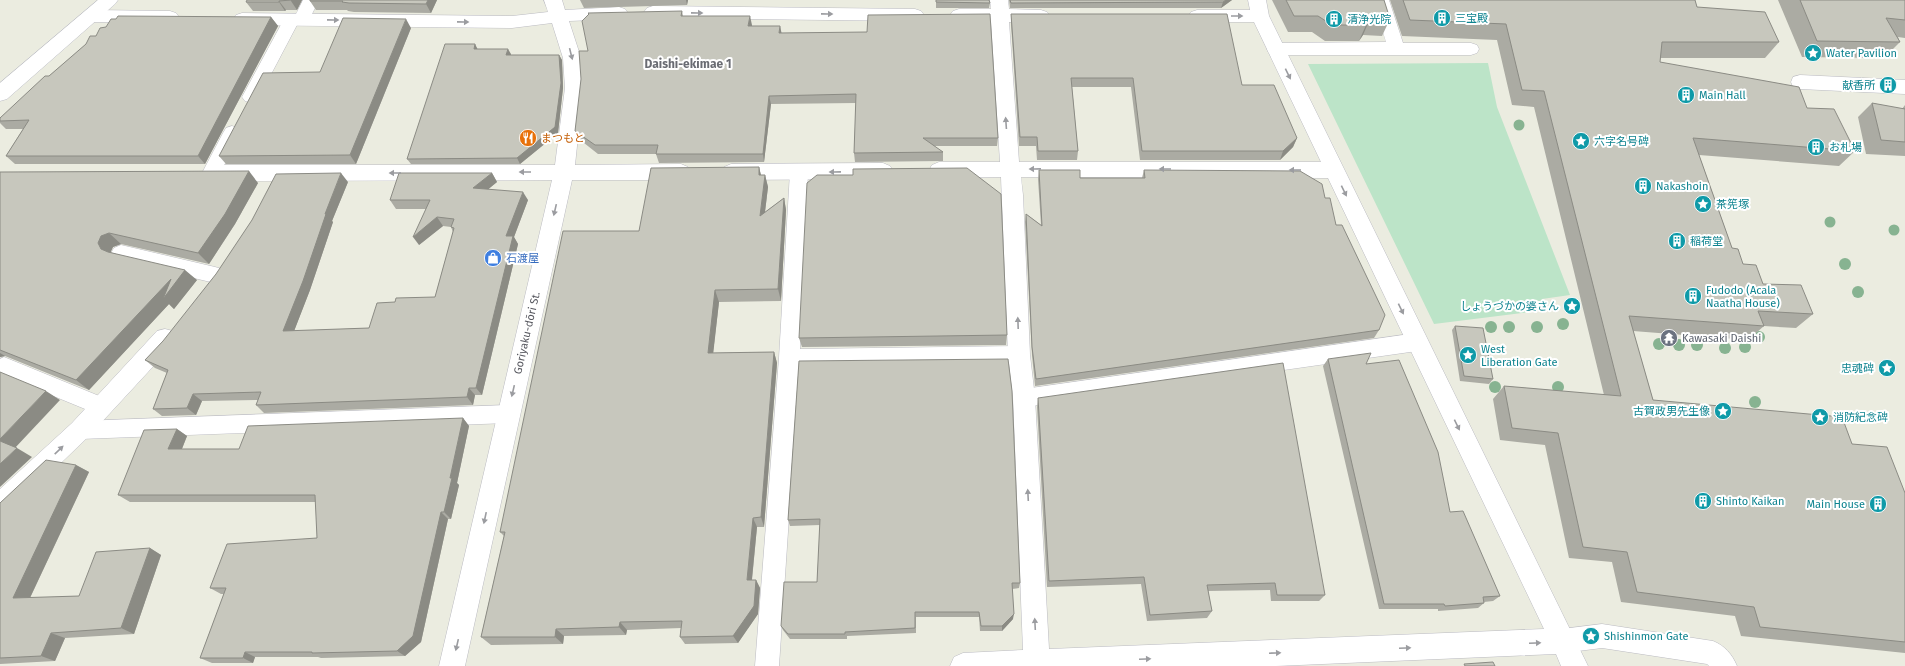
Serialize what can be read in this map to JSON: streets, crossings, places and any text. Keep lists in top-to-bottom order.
{
  "streets": {
    "street": ["Goriyaku-dōri St."]
  },
  "one_way": ["Goriyaku-dōri St."],
  "districts": ["Daishi-ekimae 1"],
  "places": {
    "building": [
      "三宝殿",
      "清浄光院",
      "献香所",
      "Main Hall",
      "お札場",
      "Nakashoin",
      "稲荷堂",
      "Fudodo (Acala Naatha House)",
      "Shinto Kaikan",
      "Main House"
    ],
    "place": [
      "Water Pavilion",
      "六字名号碑",
      "茶筅塚",
      "しょうづかの婆さん",
      "West Liberation Gate",
      "忠魂碑",
      "古賀政男先生像",
      "消防紀念碑",
      "Shishinmon Gate"
    ],
    "restaurant": ["まつもと"],
    "shop": ["石渡屋"],
    "temple": ["Kawasaki Daishi"]
  }
}
